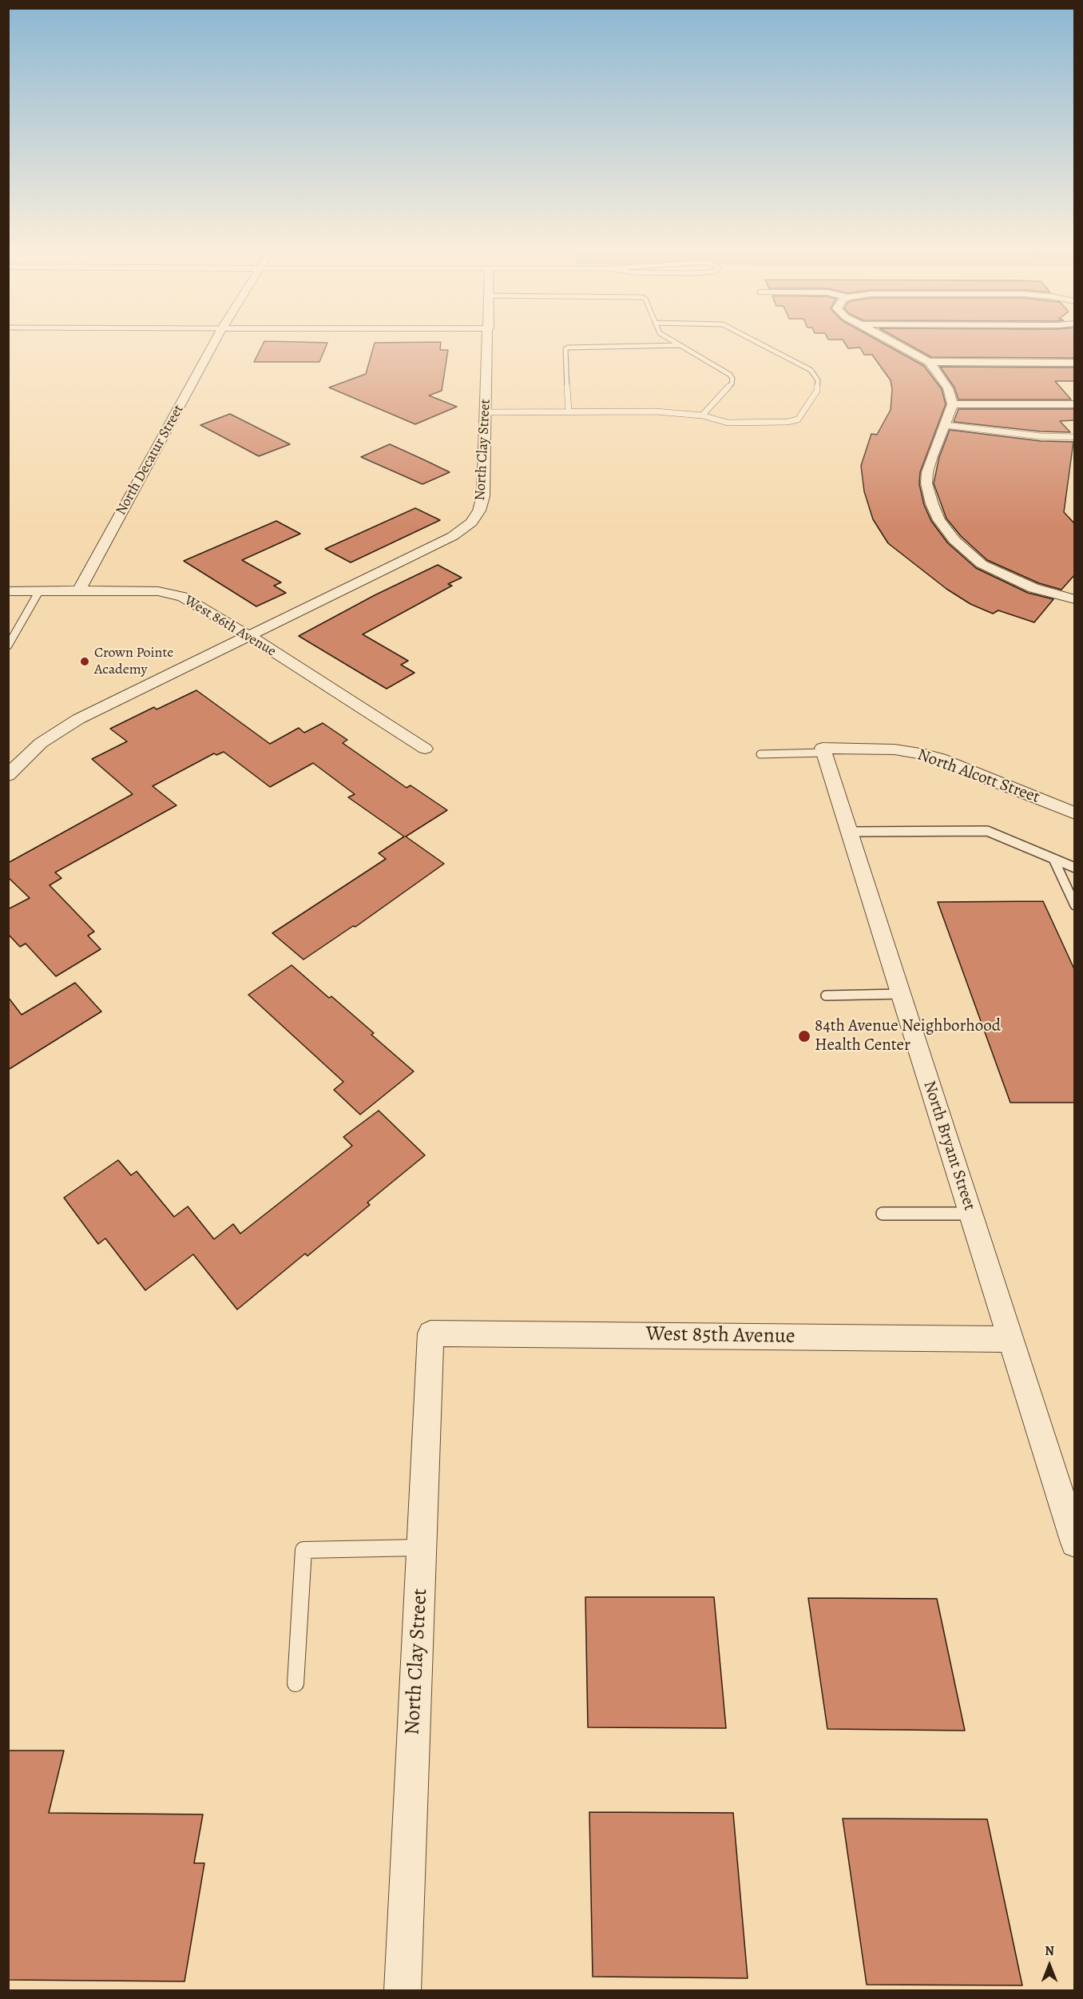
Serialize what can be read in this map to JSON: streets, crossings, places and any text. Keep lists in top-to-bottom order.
{
  "streets": {
    "street": [
      "North Clay Street",
      "North Decatur Street",
      "West 86th Avenue",
      "North Alcott Street",
      "North Bryant Street",
      "West 85th Avenue"
    ]
  },
  "crossings": [
    ["North Clay Street", "West 86th Avenue"],
    ["North Clay Street", "West 85th Avenue"],
    ["North Decatur Street", "West 86th Avenue"],
    ["North Alcott Street", "North Bryant Street"],
    ["North Bryant Street", "West 85th Avenue"]
  ],
  "places": ["Crown Pointe Academy", "84th Avenue Neighborhood Health Center"],
  "north": "top"
}
